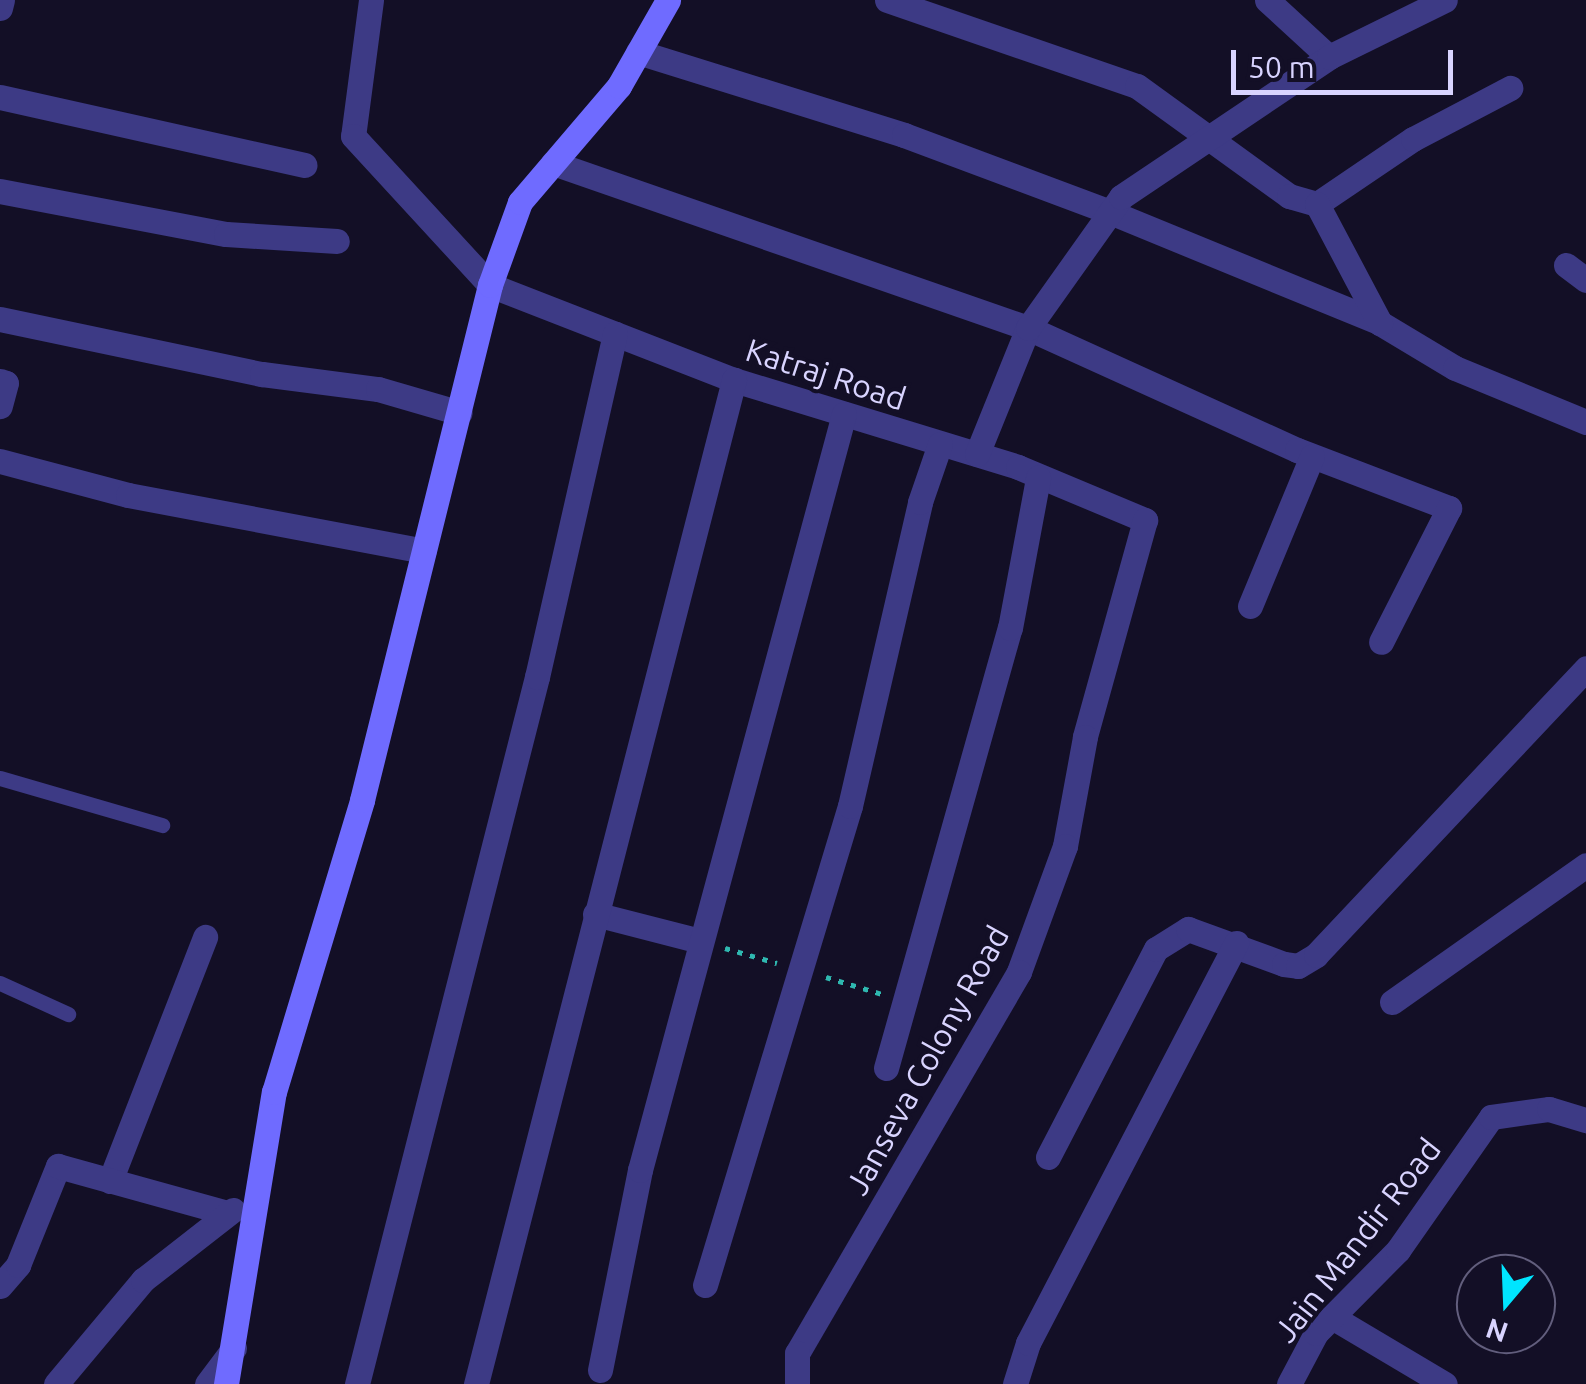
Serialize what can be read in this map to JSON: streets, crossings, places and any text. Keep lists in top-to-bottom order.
{
  "streets": {
    "street": ["Katraj Road", "Janseva Colony Road", "Jain Mandir Road"]
  },
  "crossings": [
    ["Katraj Road", "Janseva Colony Road"]
  ],
  "scale_bar": "50 m",
  "north": "bottom"
}
